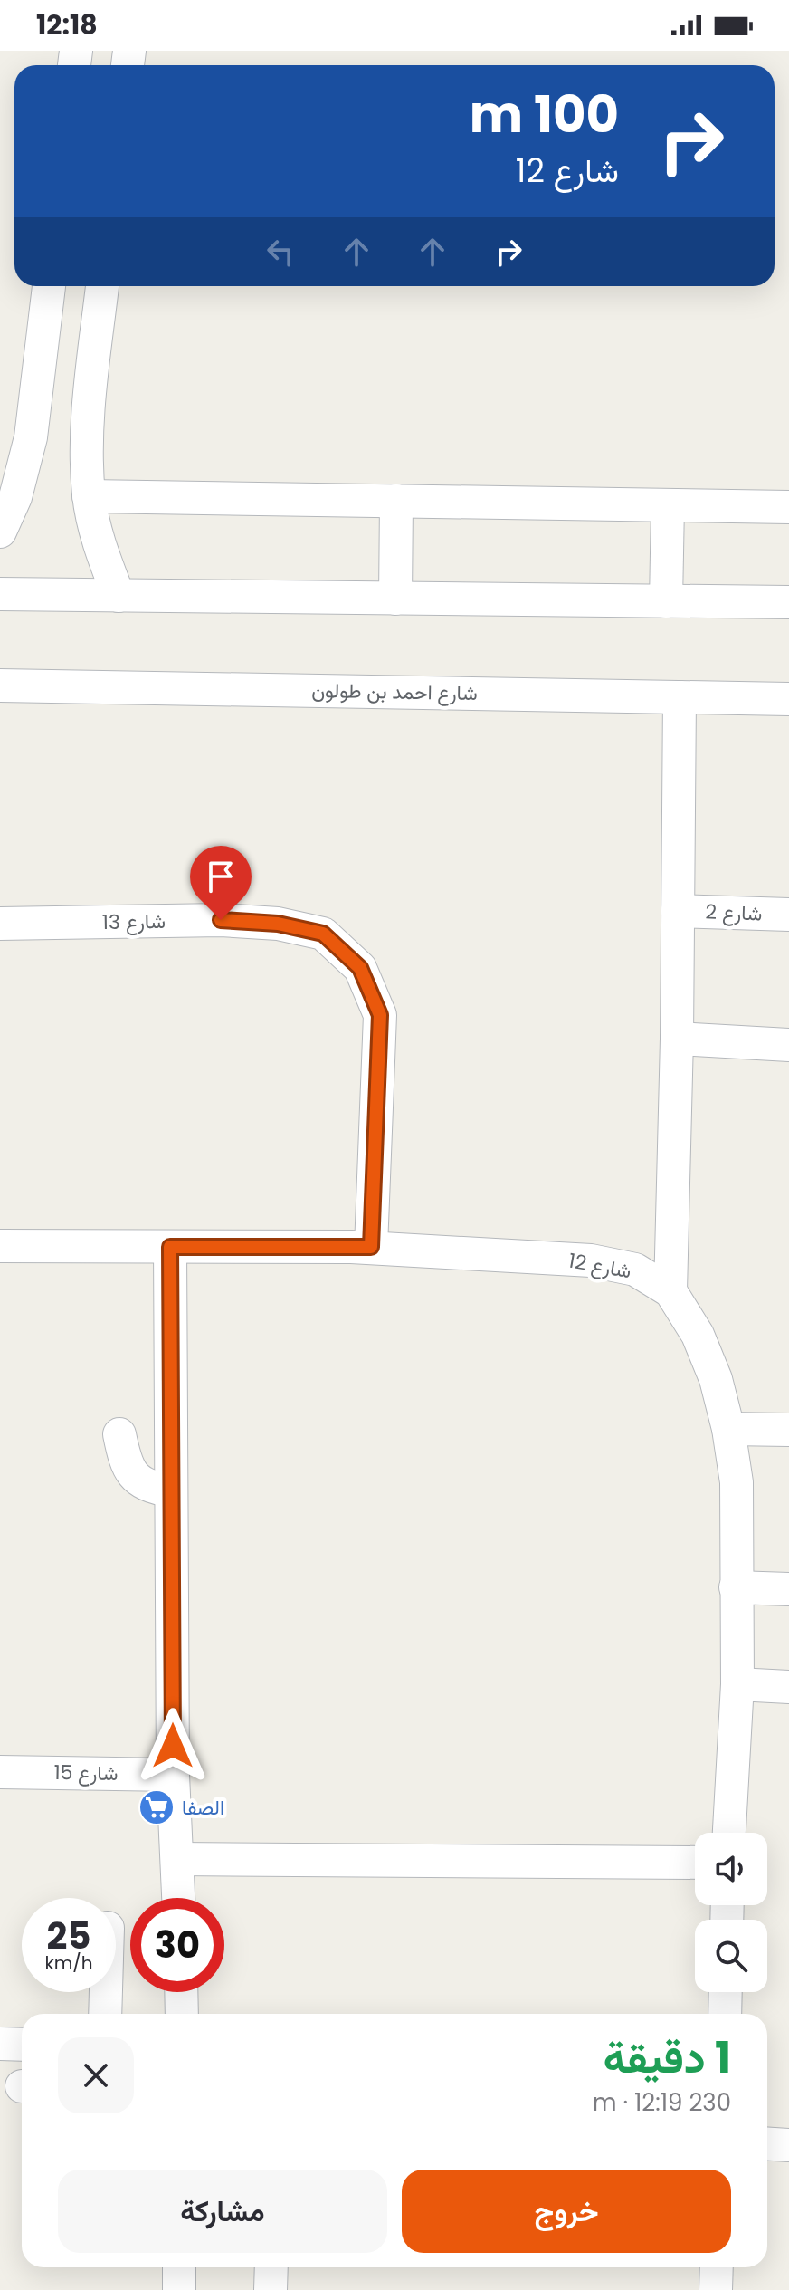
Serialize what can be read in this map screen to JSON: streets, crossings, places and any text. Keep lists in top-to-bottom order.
{
  "streets": {
    "street": [
      "شارع احمد بن طولون",
      "شارع 2",
      "شارع 13",
      "شارع 12",
      "شارع 15"
    ]
  },
  "crossings": [
    ["شارع 13", "شارع 12"]
  ],
  "places": {
    "supermarket": ["الصفا"]
  },
  "page": {
    "status": "12:18",
    "turn": ["100 m", "شارع 12"],
    "speed": "25 km/h",
    "limit": "30",
    "heading": ["1 دقيقة", "230 m · 12:19"],
    "buttons": ["خروج", "مشاركة"]
  }
}
